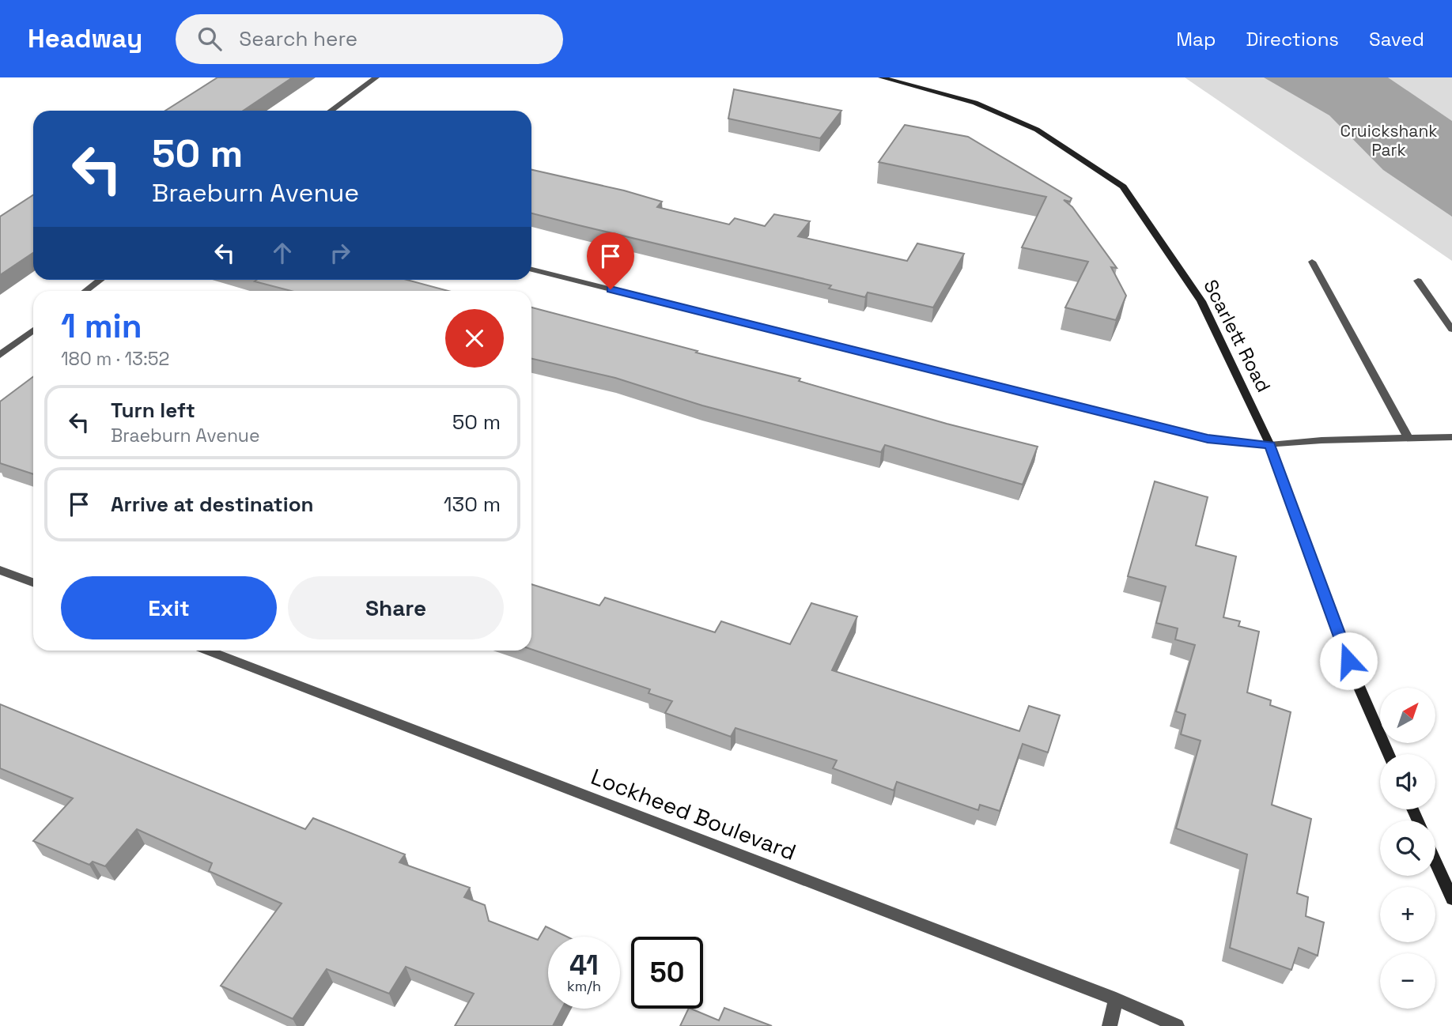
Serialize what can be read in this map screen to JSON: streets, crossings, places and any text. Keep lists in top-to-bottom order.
{
  "streets": {
    "main road": ["Scarlett Road"],
    "street": ["Lockheed Boulevard"]
  },
  "parks": ["Cruickshank Park"],
  "north": "top right",
  "page": {
    "header": "Headway",
    "search": "Search here",
    "nav": ["Map", "Directions", "Saved"],
    "turn": ["50 m", "Braeburn Avenue"],
    "heading": ["1 min", "180 m · 13:52"],
    "list": [
      {
        "name": "Turn left",
        "note": "Braeburn Avenue",
        "value": "50 m"
      },
      {
        "name": "Arrive at destination",
        "value": "130 m"
      }
    ],
    "buttons": ["Exit", "Share"],
    "map_buttons": ["+", "−"],
    "speed": "41 km/h",
    "limit": "50"
  }
}
